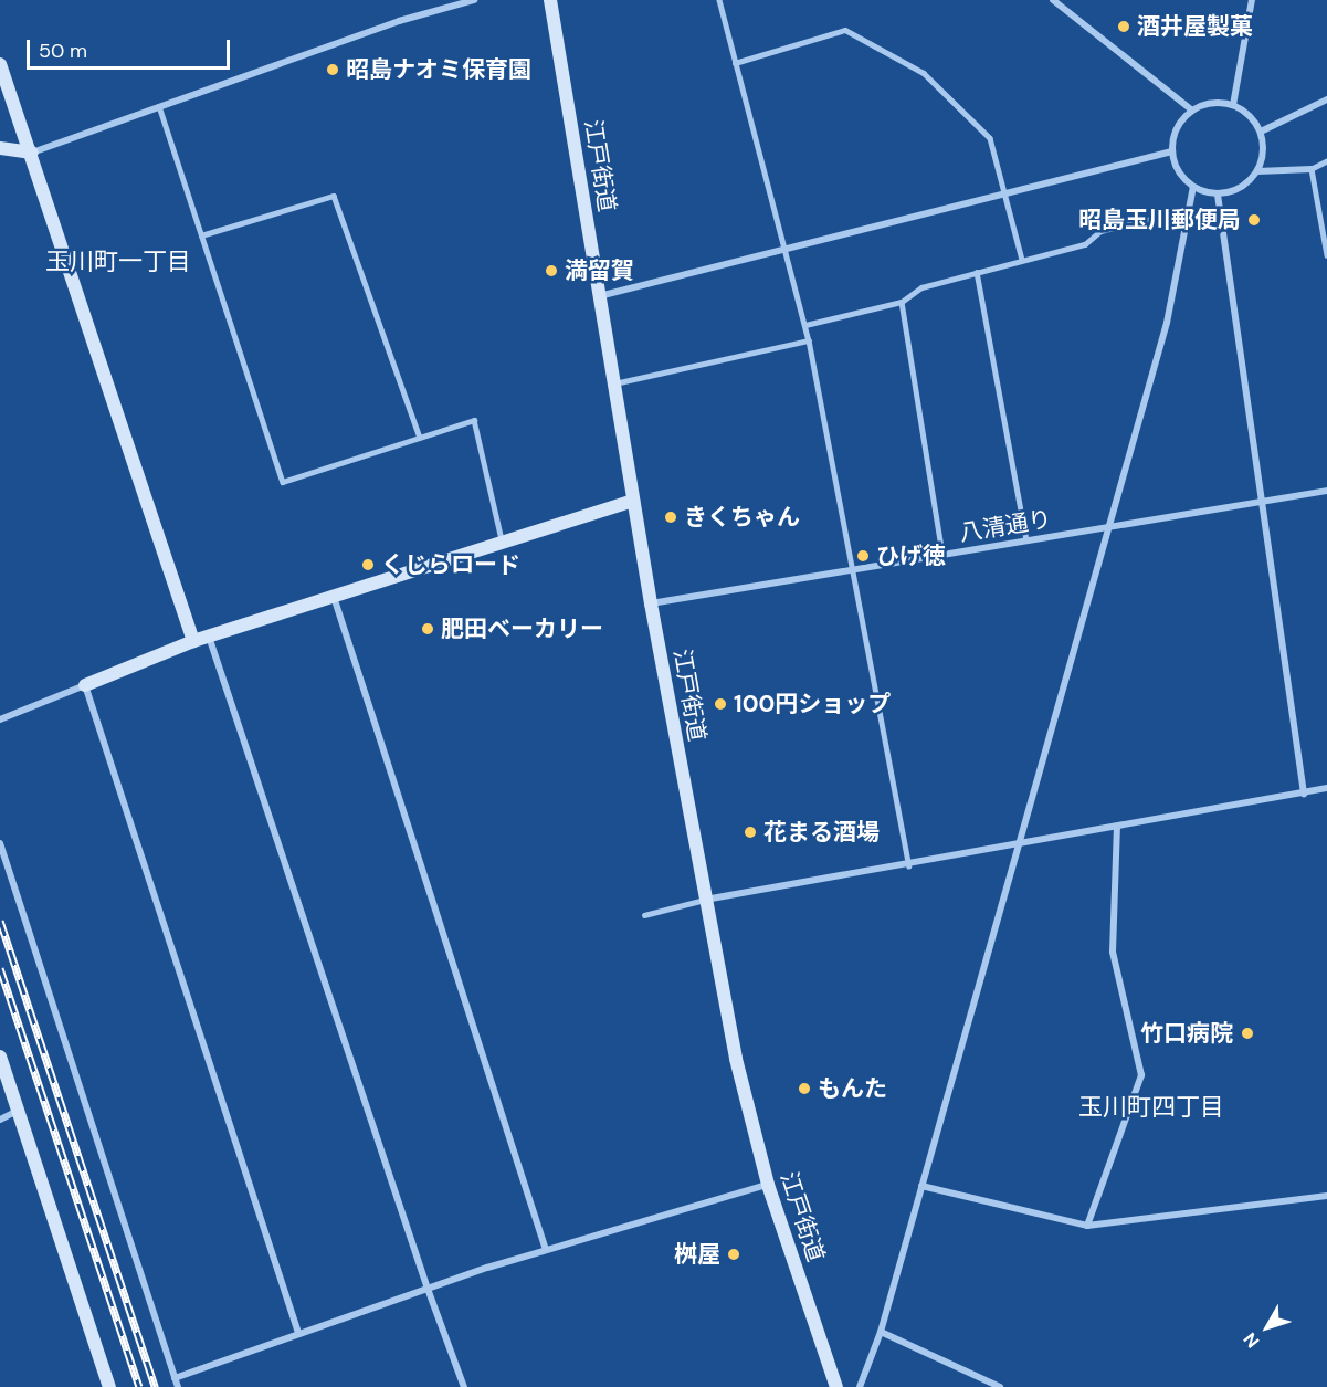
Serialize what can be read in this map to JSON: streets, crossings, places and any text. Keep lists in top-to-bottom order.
{
  "streets": {
    "street": ["江戸街道", "八清通り"]
  },
  "crossings": [
    ["江戸街道", "八清通り"]
  ],
  "districts": ["玉川町一丁目", "玉川町四丁目"],
  "places": [
    "酒井屋製菓",
    "昭島ナオミ保育園",
    "昭島玉川郵便局",
    "満留賀",
    "きくちゃん",
    "ひげ徳",
    "くじらロード",
    "肥田ベーカリー",
    "100円ショップ",
    "花まる酒場",
    "竹口病院",
    "もんた",
    "桝屋"
  ],
  "scale_bar": "50 m",
  "north": "bottom left"
}
